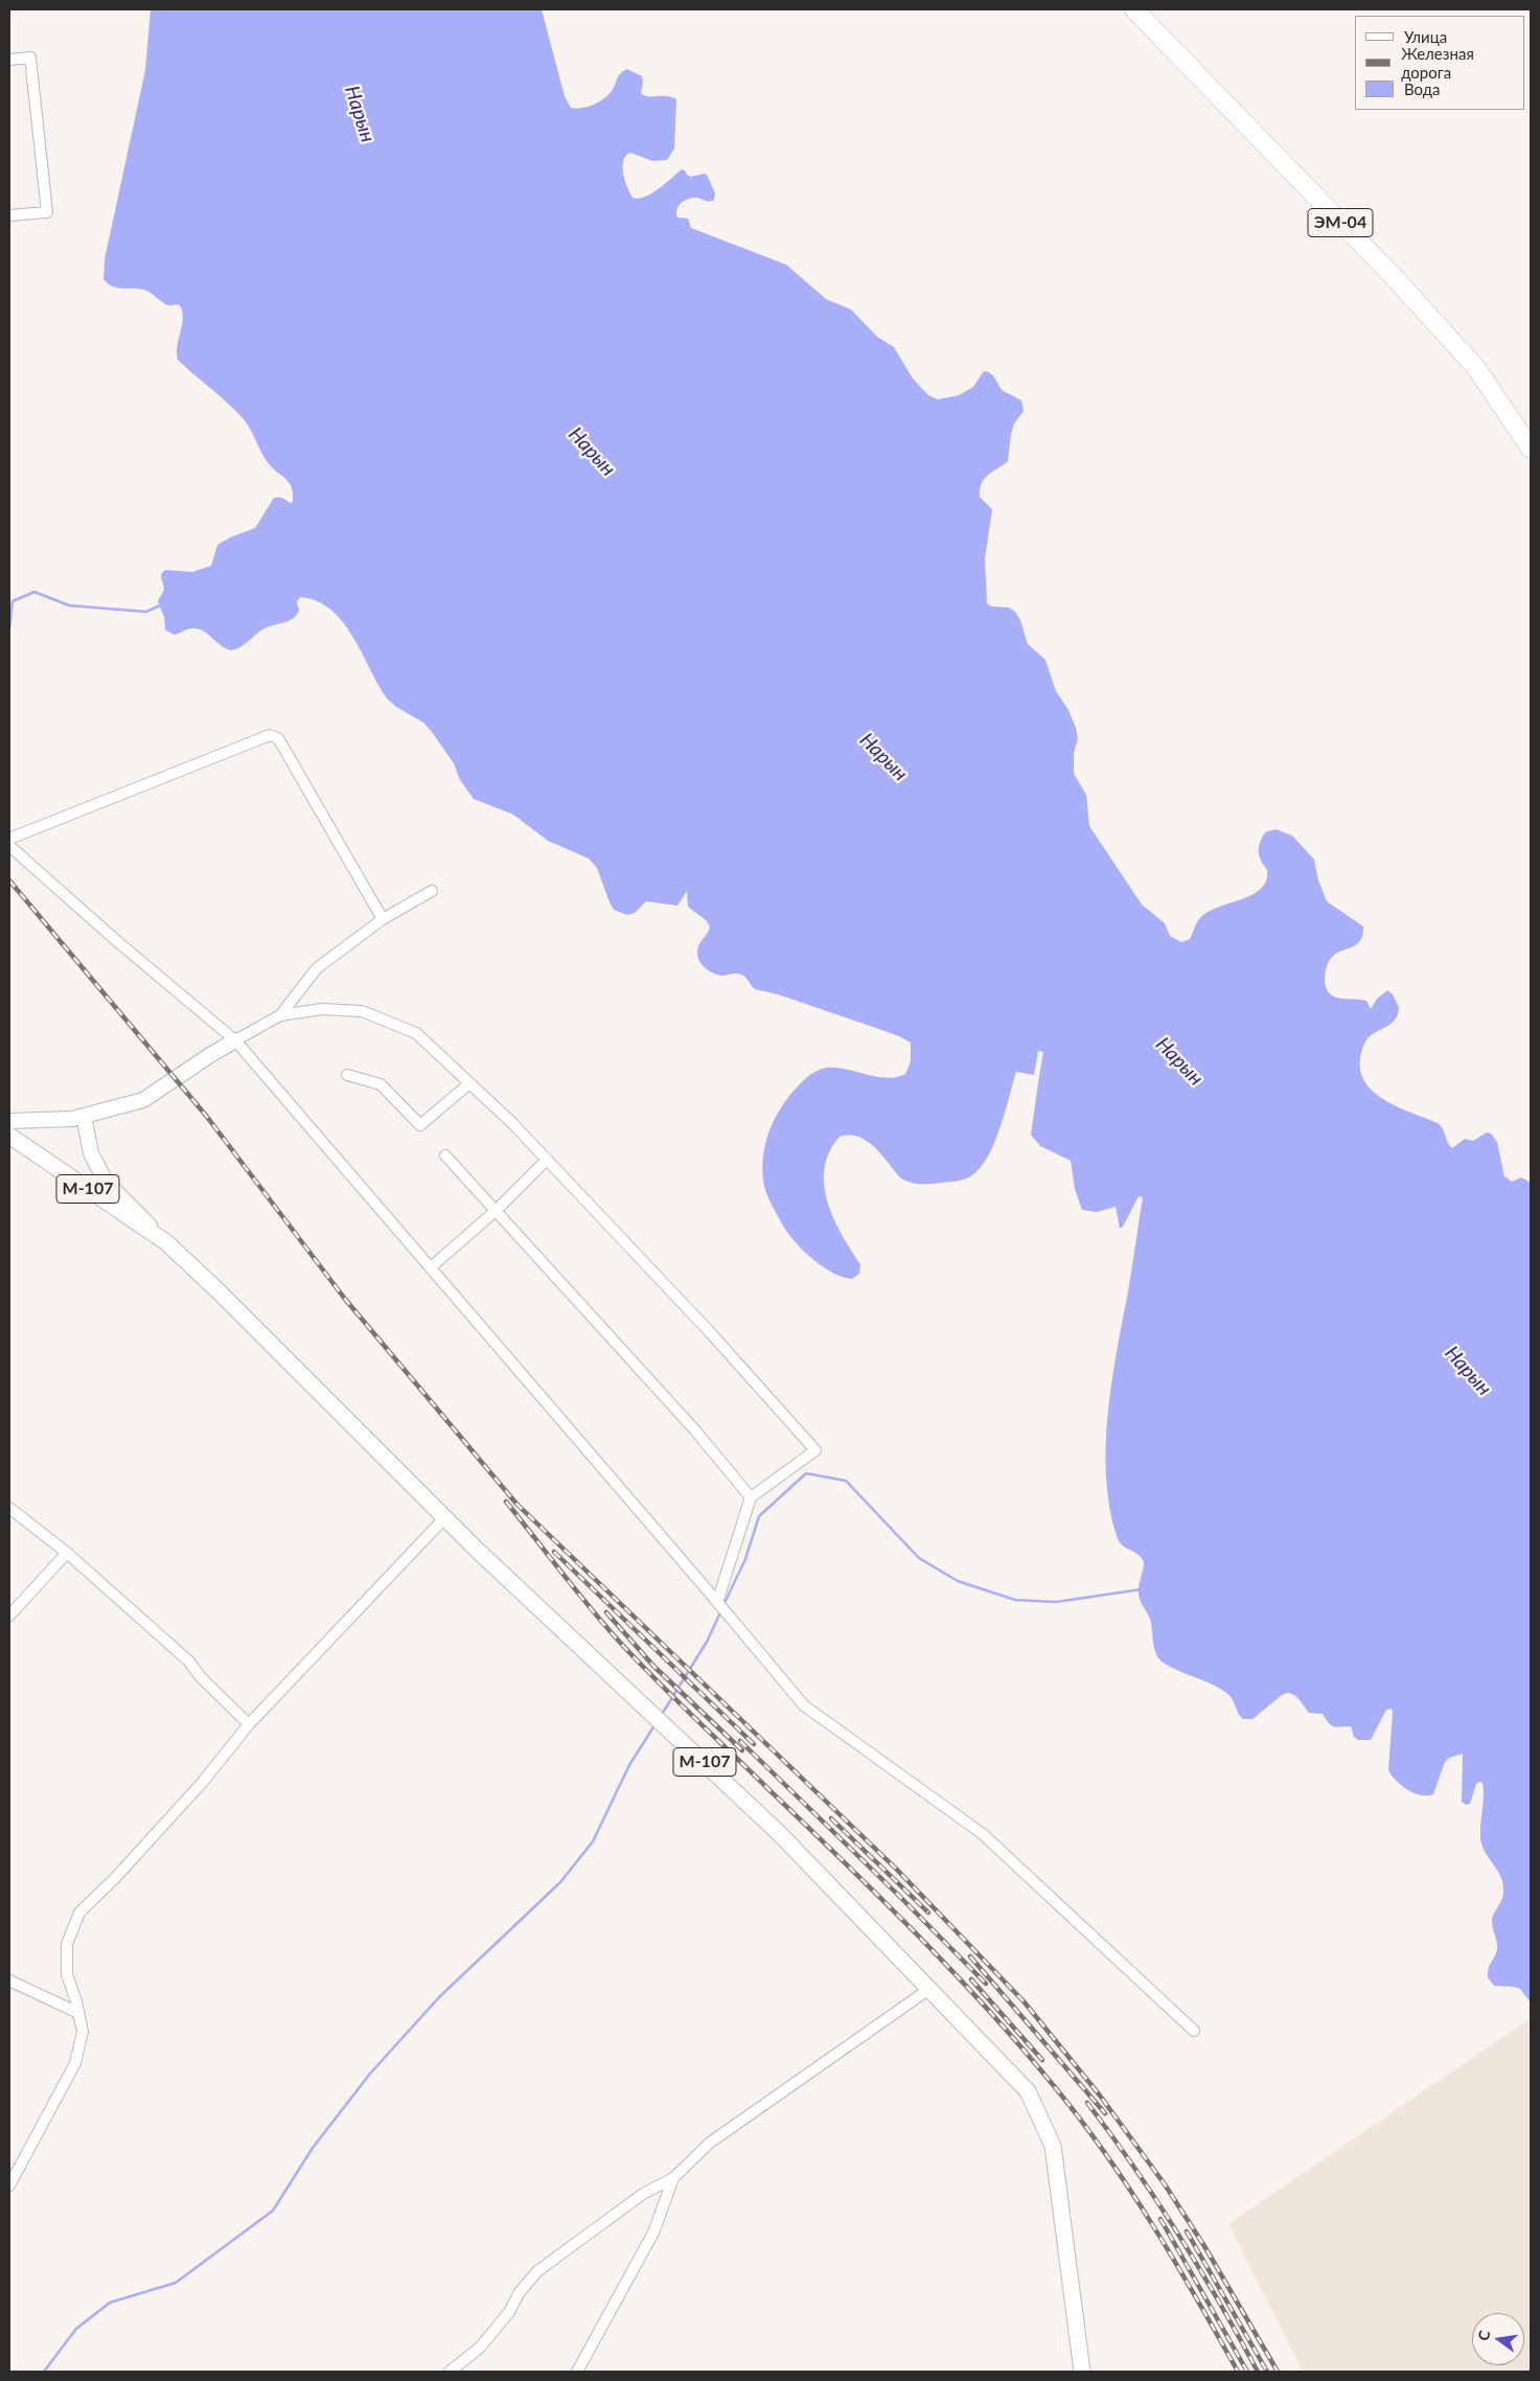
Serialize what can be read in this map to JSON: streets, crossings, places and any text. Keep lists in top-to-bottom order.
{
  "streets": {
    "highway": ["ЭМ-04"],
    "main road": ["М-107"]
  },
  "water": ["Нарын"],
  "legend": ["Улица", "Железная дорога", "Вода"],
  "north": "left"
}
